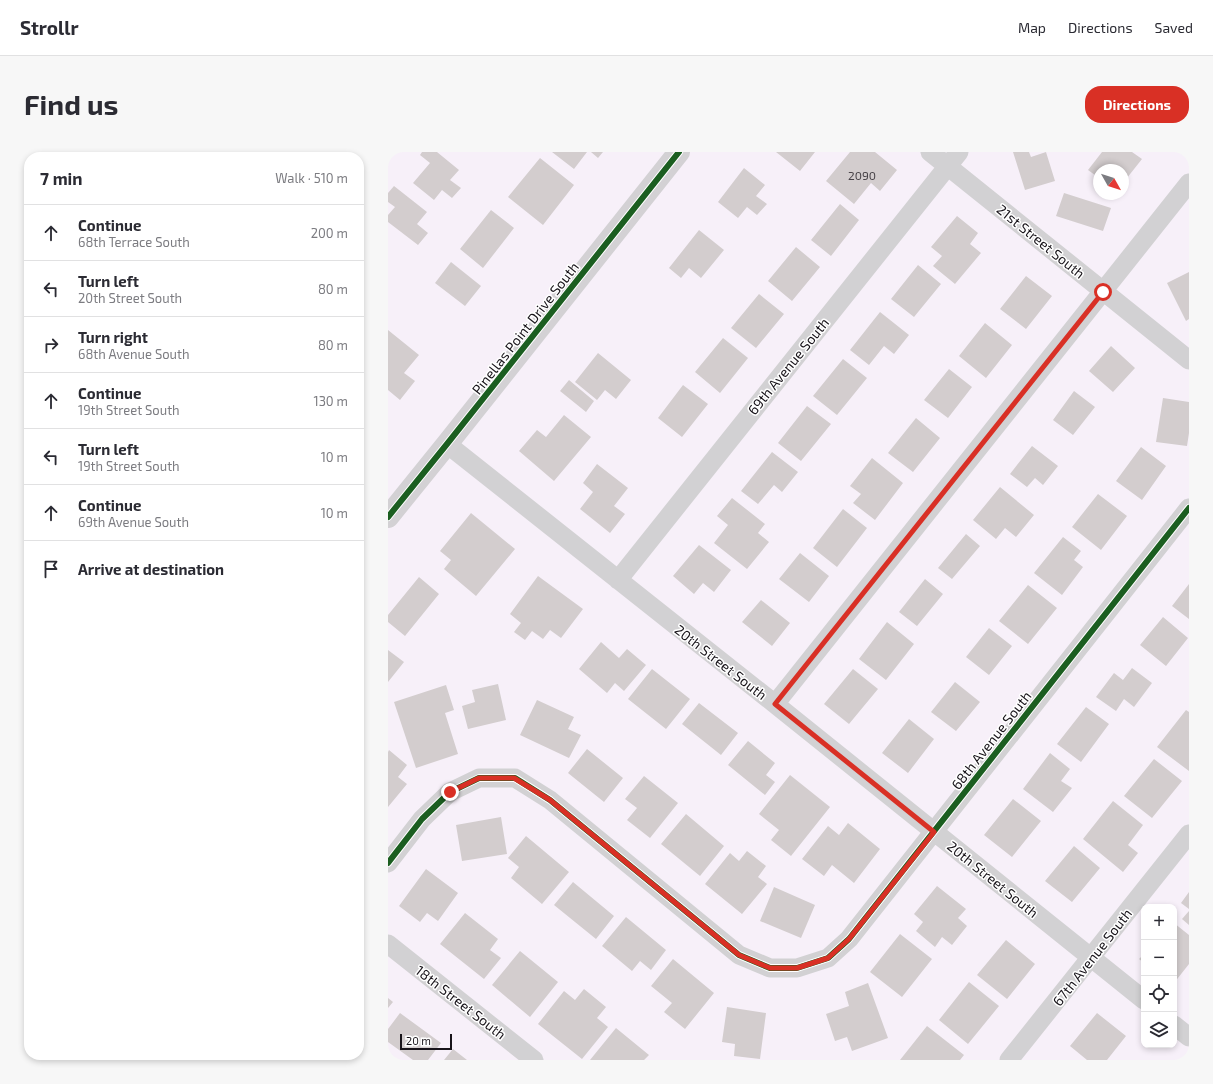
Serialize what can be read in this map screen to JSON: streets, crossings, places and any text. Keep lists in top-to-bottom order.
{
  "streets": {
    "street": [
      "21st Street South",
      "Pinellas Point Drive South",
      "69th Avenue South",
      "20th Street South",
      "68th Avenue South",
      "67th Avenue South",
      "18th Street South"
    ]
  },
  "crossings": [
    ["21st Street South", "69th Avenue South"],
    ["Pinellas Point Drive South", "20th Street South"],
    ["69th Avenue South", "20th Street South"],
    ["20th Street South", "68th Avenue South"],
    ["20th Street South", "67th Avenue South"]
  ],
  "house_numbers": ["2090"],
  "scale_bar": "20 m",
  "north": "bottom right",
  "page": {
    "header": "Strollr",
    "nav": ["Map", "Directions", "Saved"],
    "buttons": "Directions",
    "title": "Find us",
    "heading": ["7 min", "Walk · 510 m"],
    "list": [
      ["Continue", "68th Terrace South", "200 m"],
      ["Turn left", "20th Street South", "80 m"],
      ["Turn right", "68th Avenue South", "80 m"],
      ["Continue", "19th Street South", "130 m"],
      ["Turn left", "19th Street South", "10 m"],
      ["Continue", "69th Avenue South", "10 m"],
      "Arrive at destination"
    ],
    "map_buttons": ["+", "−"],
    "scale": "20 m"
  }
}
